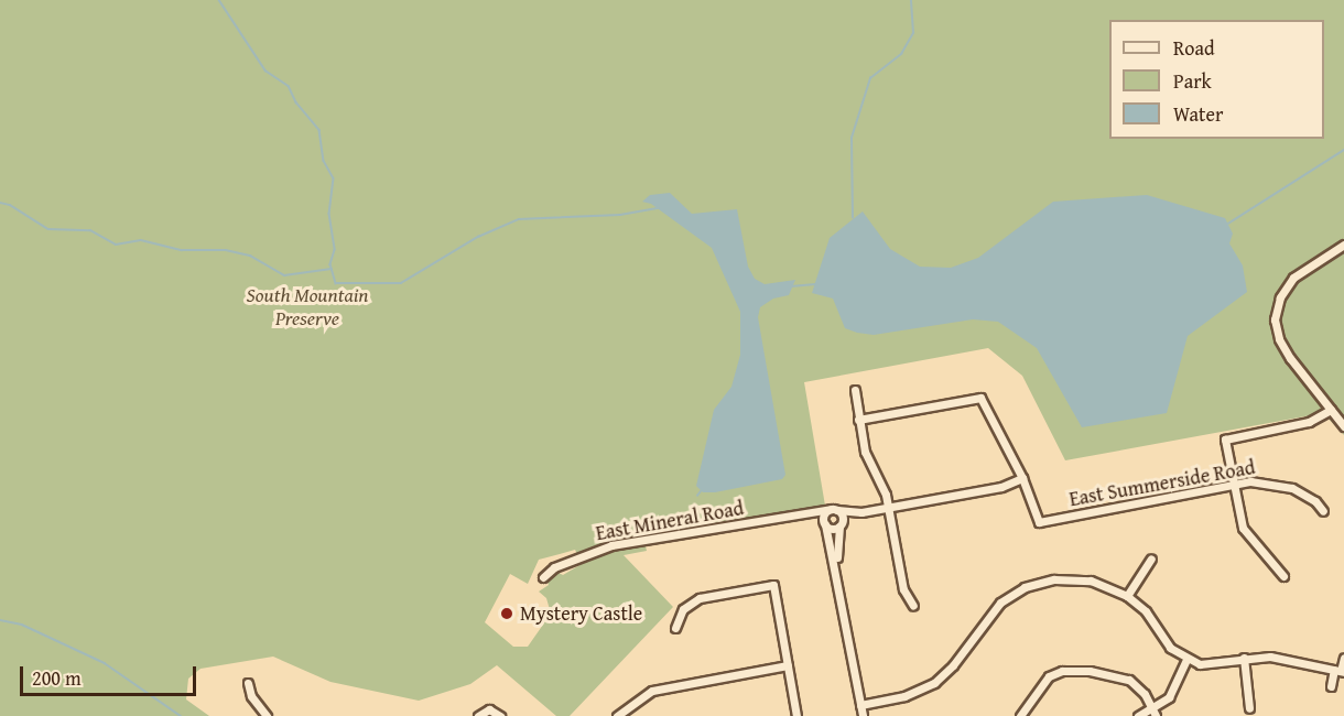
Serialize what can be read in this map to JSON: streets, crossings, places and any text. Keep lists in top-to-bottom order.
{
  "streets": {
    "street": ["East Summerside Road", "East Mineral Road"]
  },
  "crossings": [
    ["East Summerside Road", "East Mineral Road"]
  ],
  "parks": ["South Mountain Preserve"],
  "places": ["Mystery Castle"],
  "legend": ["Road", "Park", "Water"],
  "scale_bar": "200 m"
}
